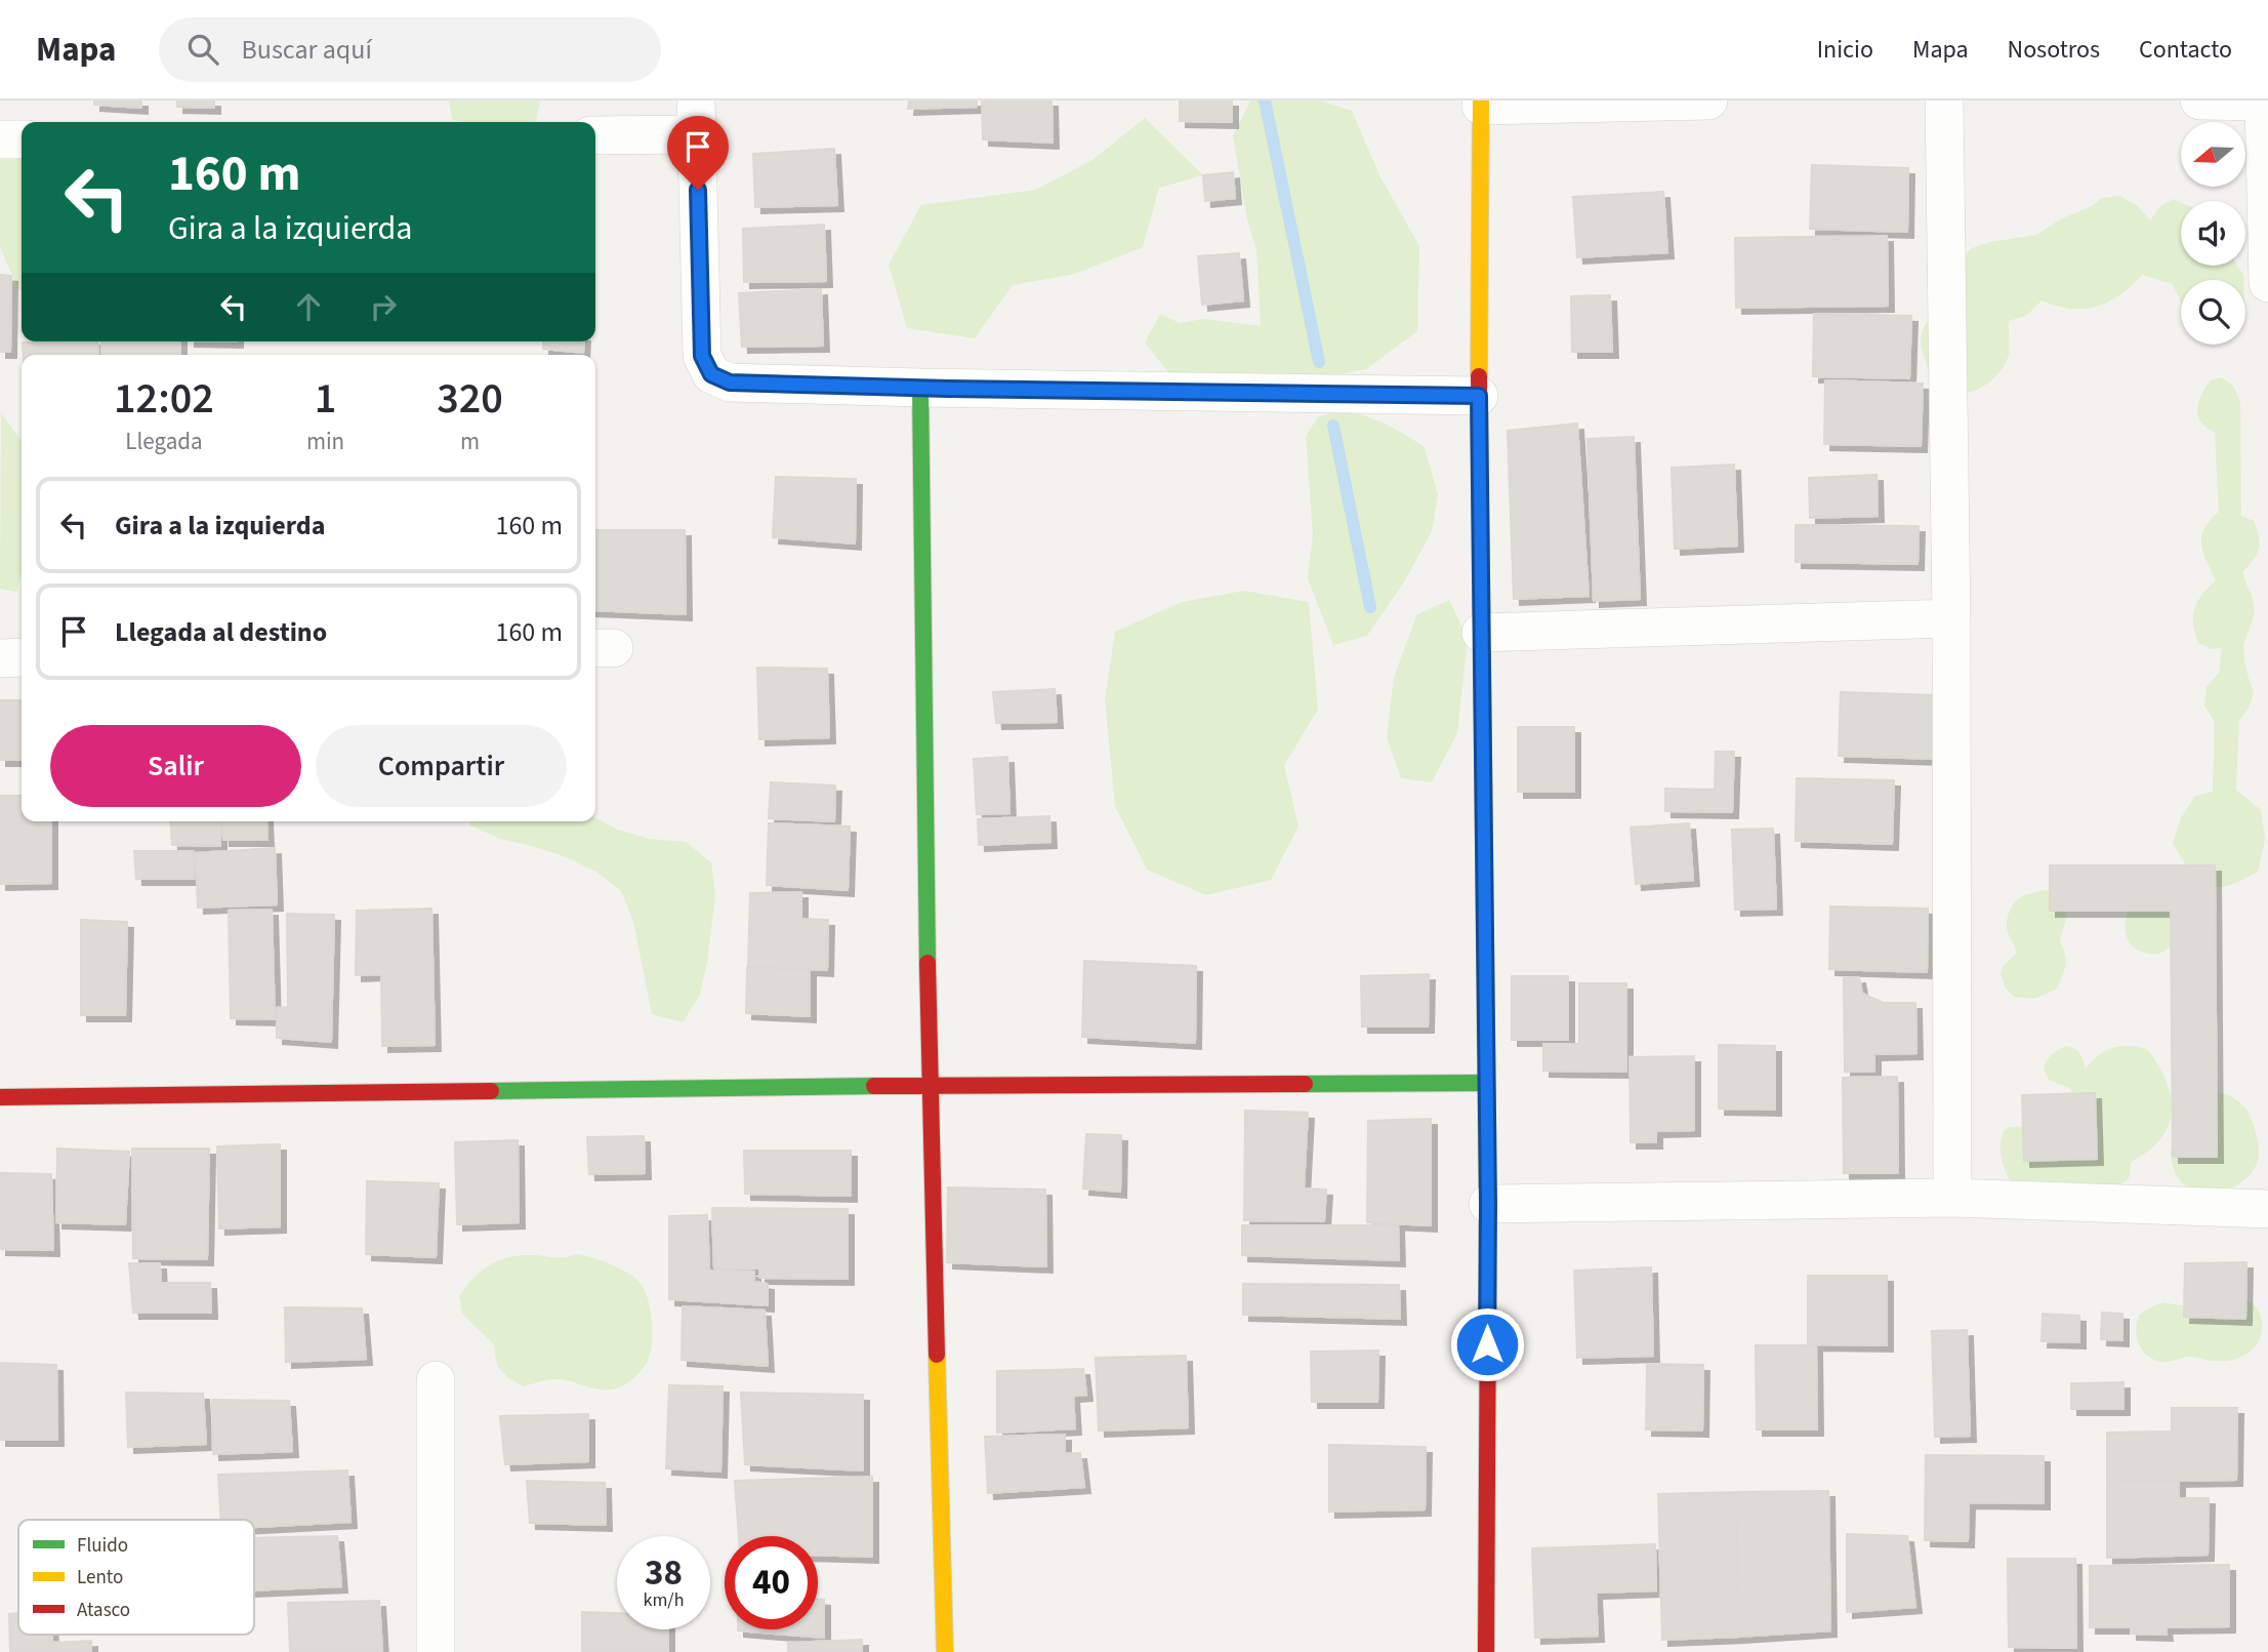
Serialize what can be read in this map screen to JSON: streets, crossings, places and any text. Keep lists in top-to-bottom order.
{
  "legend": ["Fluido", "Lento", "Atasco"],
  "north": "left",
  "page": {
    "header": "Mapa",
    "search": "Buscar aquí",
    "nav": [
      "Inicio",
      "Mapa",
      "Nosotros",
      "Contacto"
    ],
    "turn": ["160 m", "Gira a la izquierda"],
    "eta": [
      "12:02",
      "Llegada",
      "1",
      "min",
      "320",
      "m"
    ],
    "list": [
      {
        "name": "Gira a la izquierda",
        "value": "160 m"
      },
      {
        "name": "Llegada al destino",
        "value": "160 m"
      }
    ],
    "buttons": ["Salir", "Compartir"],
    "speed": "38 km/h",
    "limit": "40"
  }
}
